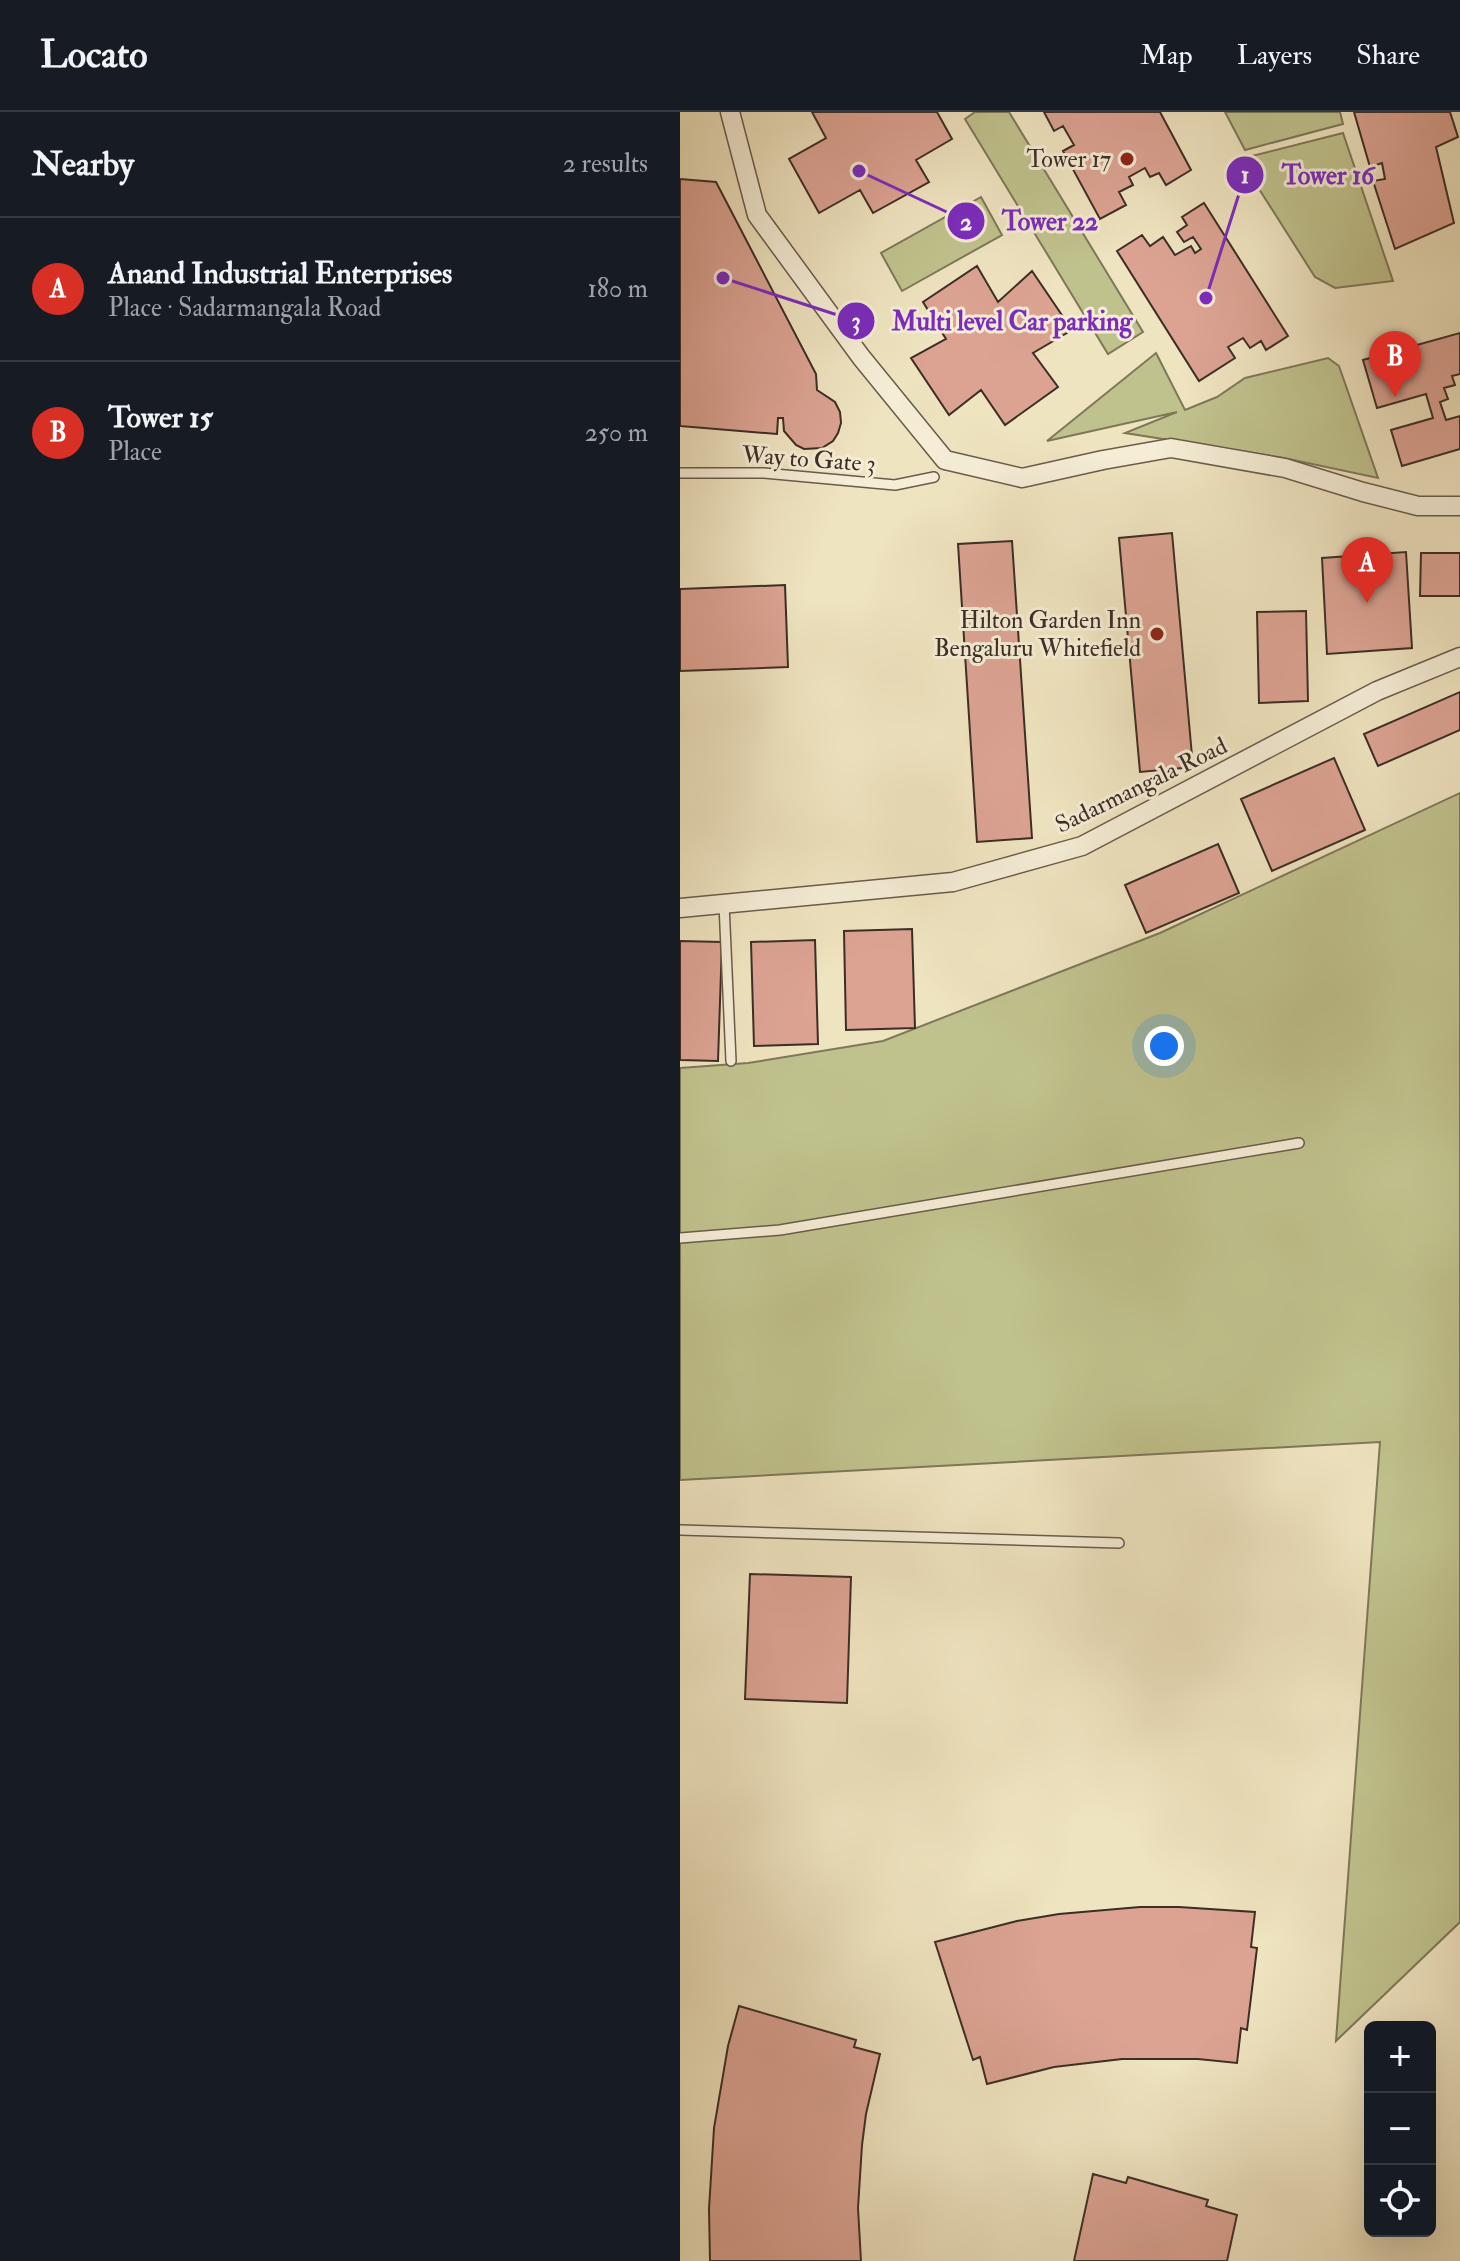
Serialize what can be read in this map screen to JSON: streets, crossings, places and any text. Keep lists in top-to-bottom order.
{
  "streets": {
    "street": ["Sadarmangala Road"],
    "lane": ["Way to Gate 3"]
  },
  "places": [
    "Tower 17",
    "Tower 22",
    "Multi level Car parking",
    "Tower 16",
    "Hilton Garden Inn Bengaluru Whitefield"
  ],
  "page": {
    "header": "Locato",
    "nav": ["Map", "Layers", "Share"],
    "heading": ["Nearby", "2 results"],
    "list": [
      {
        "mark": "A",
        "name": "Anand Industrial Enterprises",
        "note": "Place · Sadarmangala Road",
        "value": "180 m"
      },
      {
        "mark": "B",
        "name": "Tower 15",
        "note": "Place",
        "value": "250 m"
      }
    ],
    "pins": ["B", "A"],
    "map_buttons": ["+", "−"]
  }
}
